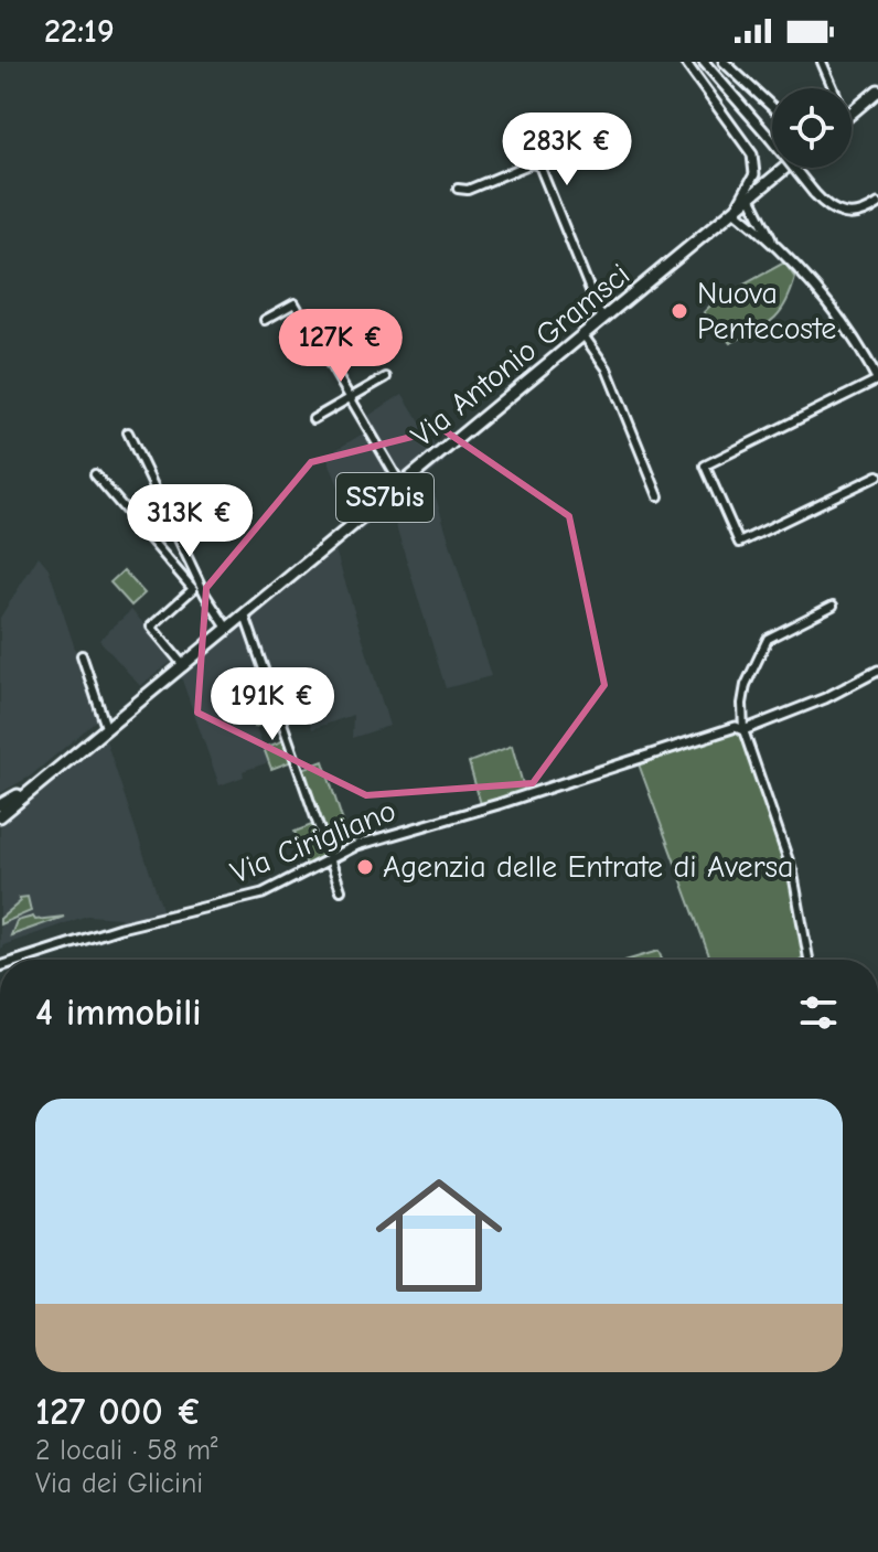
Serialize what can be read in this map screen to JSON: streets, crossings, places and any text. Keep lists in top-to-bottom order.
{
  "streets": {
    "main road": ["Via Antonio Gramsci", "SS7bis"],
    "street": ["Via Cirigliano"]
  },
  "crossings": [
    ["Via Antonio Gramsci", "SS7bis"]
  ],
  "places": ["Nuova Pentecoste", "Agenzia delle Entrate di Aversa"],
  "page": {
    "status": "22:19",
    "price": [
      "283K €",
      "127K €",
      "313K €",
      "191K €"
    ],
    "heading": "4 immobili",
    "list": [
      {
        "name": "127 000 €",
        "note": "2 locali · 58 m² · Via dei Glicini"
      }
    ]
  }
}
